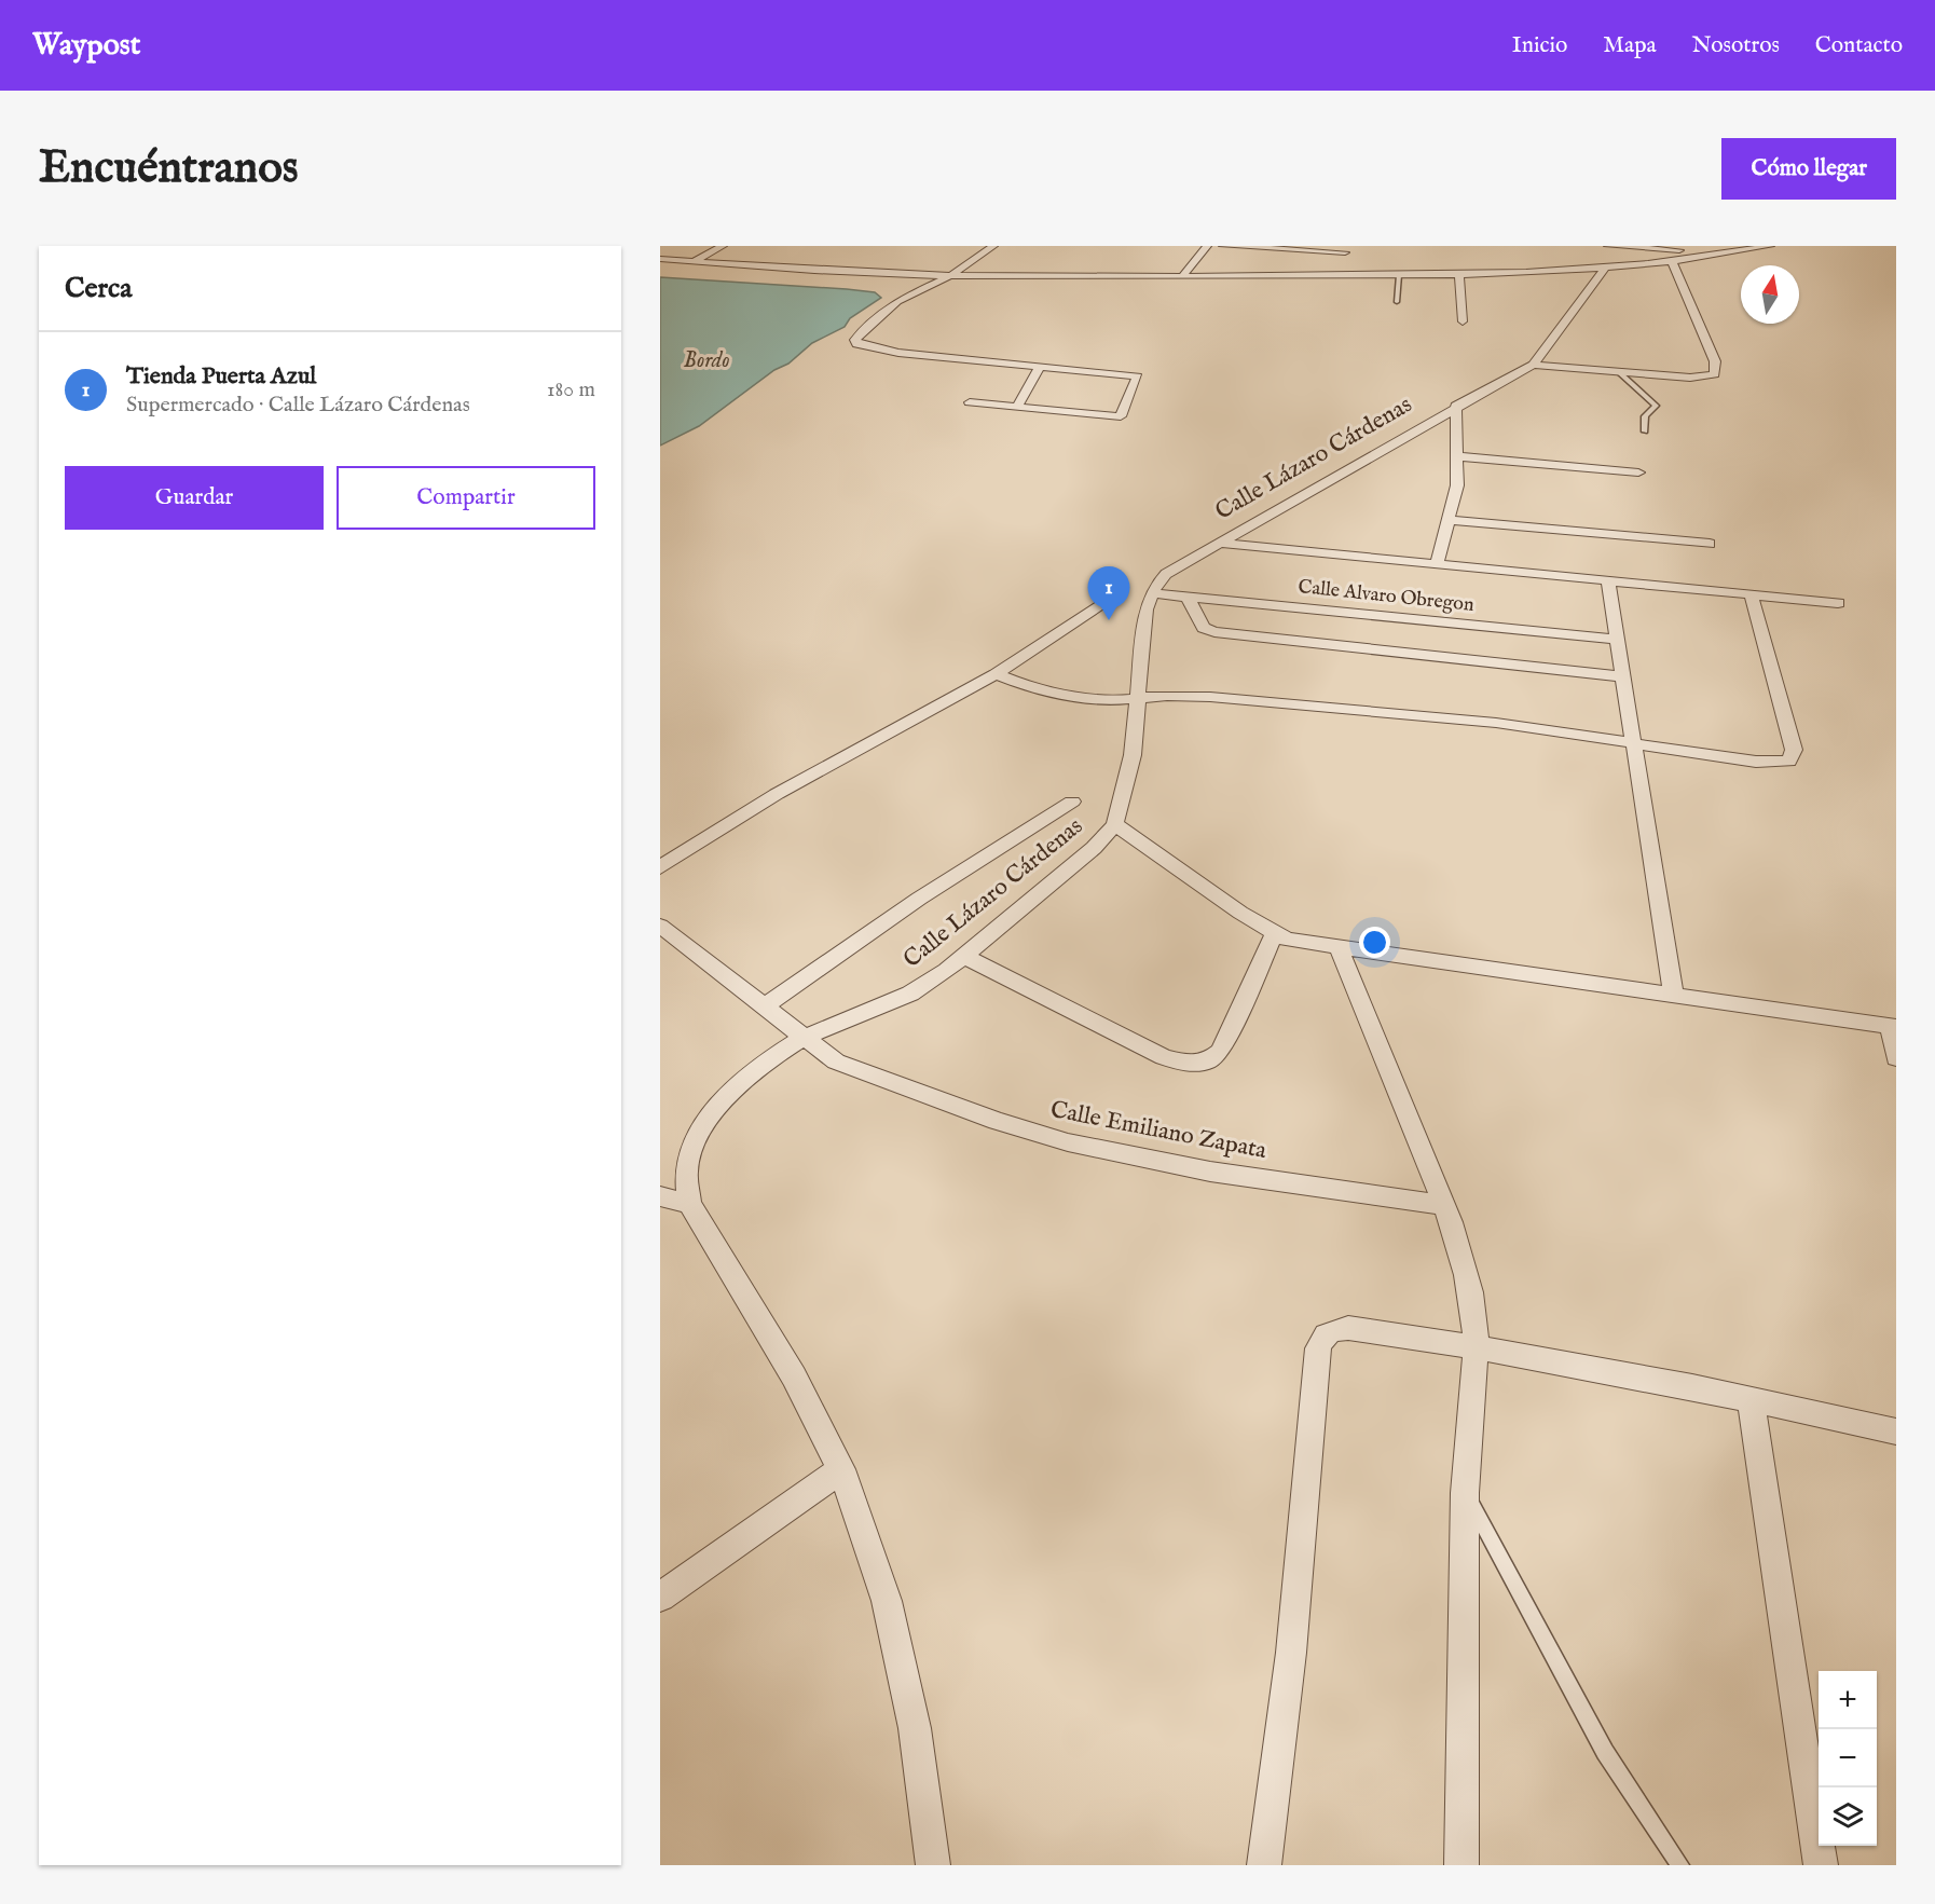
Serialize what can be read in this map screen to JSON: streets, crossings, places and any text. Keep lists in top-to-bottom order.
{
  "streets": {
    "street": ["Calle Lázaro Cárdenas", "Calle Alvaro Obregon", "Calle Emiliano Zapata"]
  },
  "crossings": [
    ["Calle Lázaro Cárdenas", "Calle Alvaro Obregon"],
    ["Calle Lázaro Cárdenas", "Calle Emiliano Zapata"]
  ],
  "water": ["Bordo"],
  "north": "top",
  "page": {
    "header": "Waypost",
    "nav": [
      "Inicio",
      "Mapa",
      "Nosotros",
      "Contacto"
    ],
    "buttons": [
      "Cómo llegar",
      ["Guardar", "Compartir"]
    ],
    "title": "Encuéntranos",
    "heading": "Cerca",
    "list": [
      {
        "mark": "1",
        "name": "Tienda Puerta Azul",
        "note": "Supermercado · Calle Lázaro Cárdenas",
        "value": "180 m"
      }
    ],
    "pins": "1",
    "map_buttons": ["+", "−"]
  }
}
